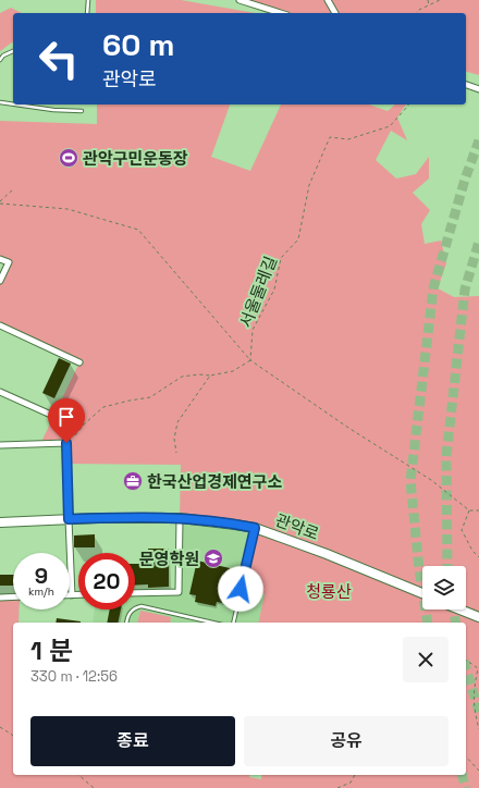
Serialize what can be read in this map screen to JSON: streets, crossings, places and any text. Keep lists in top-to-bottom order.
{
  "streets": {
    "main road": ["관악로"],
    "path": ["서울둘레길"]
  },
  "parks": ["청룡산"],
  "places": {
    "sports": ["관악구민운동장"],
    "office": ["한국산업경제연구소"],
    "school or university": ["문영학원"]
  },
  "page": {
    "turn": ["60 m", "관악로"],
    "speed": "9 km/h",
    "limit": "20",
    "heading": ["1 분", "330 m · 12:56"],
    "buttons": ["종료", "공유"]
  }
}
